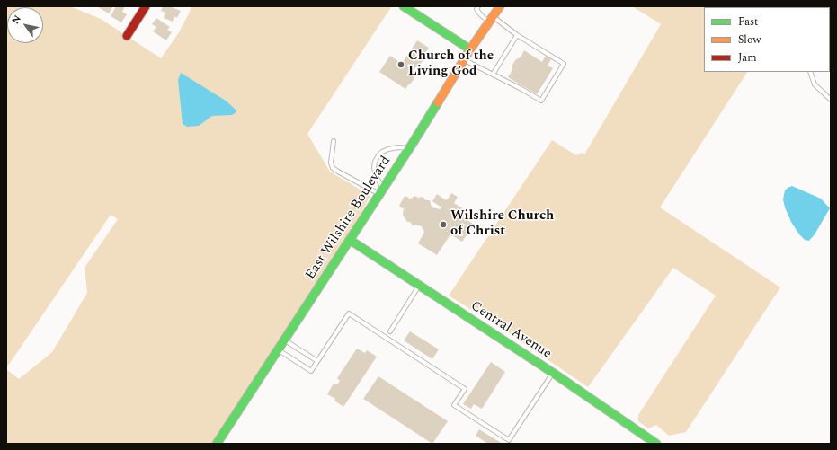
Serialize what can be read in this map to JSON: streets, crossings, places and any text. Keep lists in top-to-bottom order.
{
  "streets": {
    "street": ["East Wilshire Boulevard", "Central Avenue"]
  },
  "crossings": [
    ["East Wilshire Boulevard", "Central Avenue"]
  ],
  "places": ["Church of the Living God", "Wilshire Church of Christ"],
  "legend": ["Fast", "Slow", "Jam"],
  "north": "top left"
}
